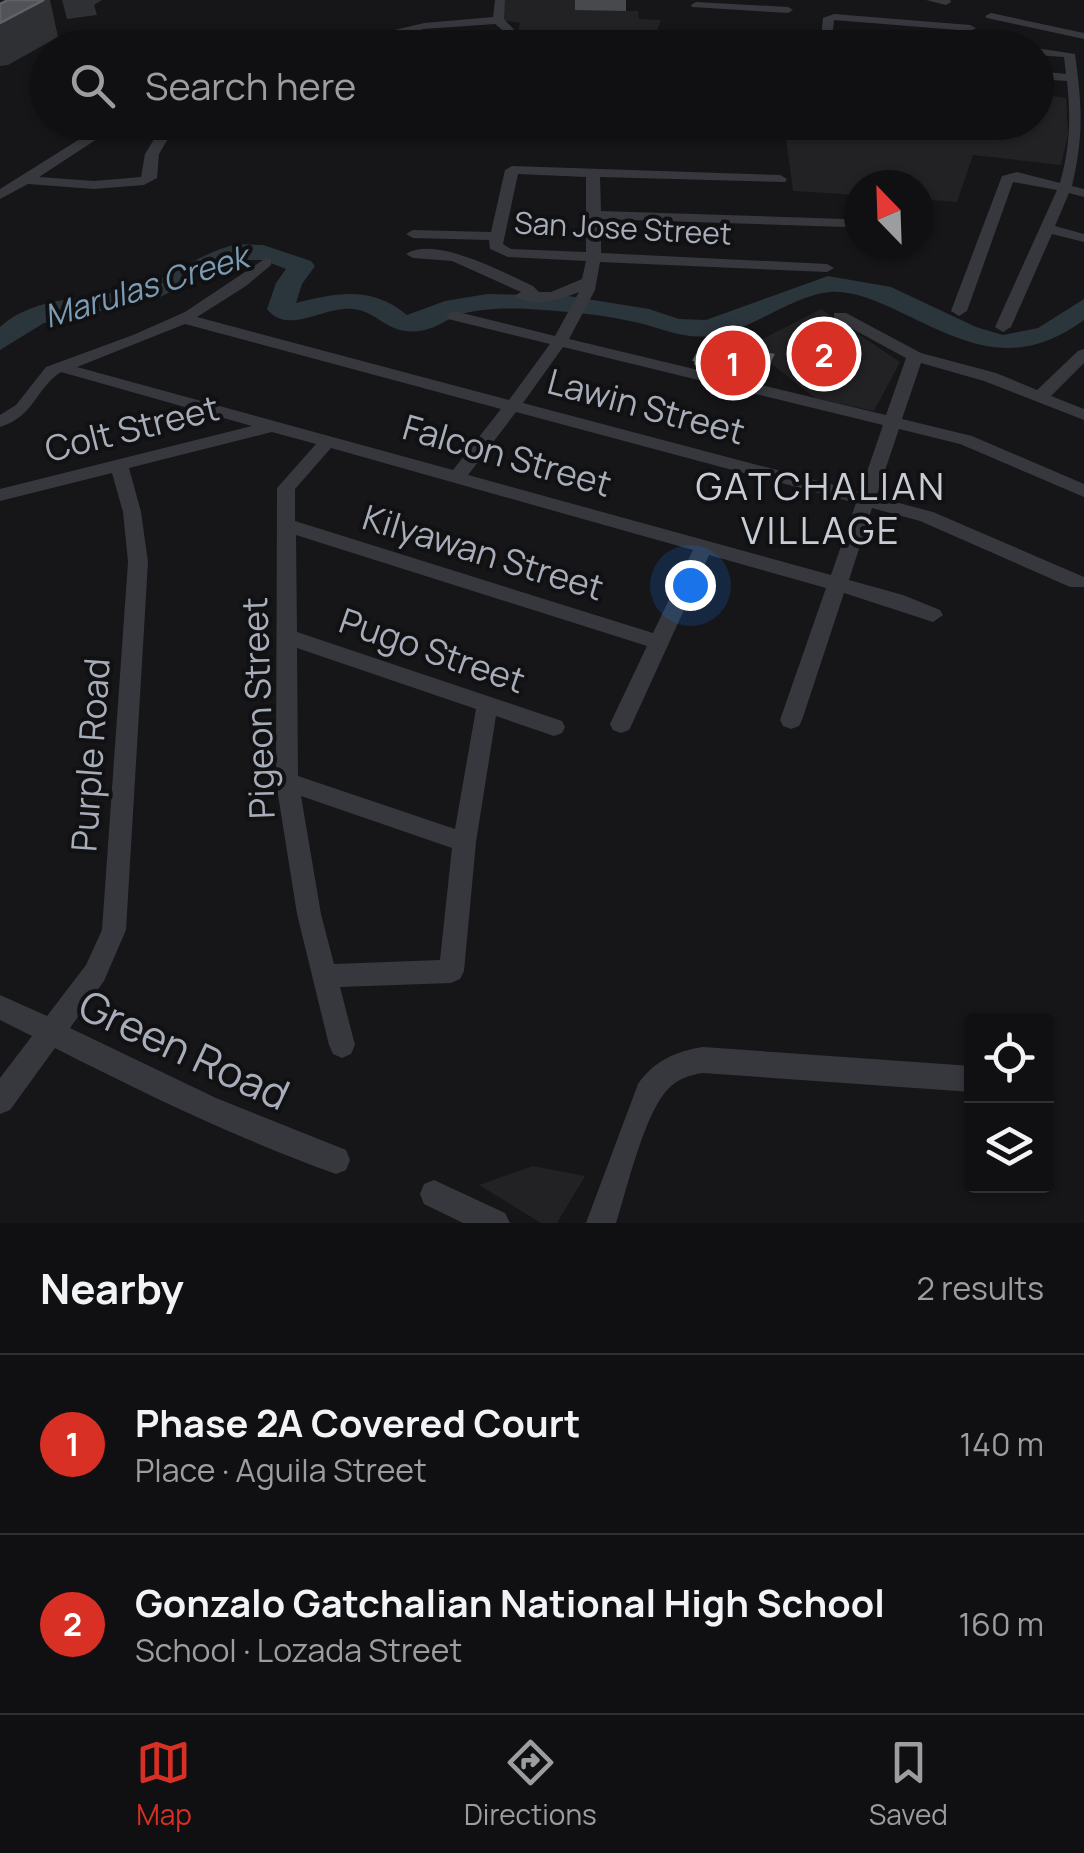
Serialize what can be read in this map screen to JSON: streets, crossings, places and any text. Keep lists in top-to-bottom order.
{
  "streets": {
    "street": [
      "San Jose Street",
      "Lawin Street",
      "Colt Street",
      "Falcon Street",
      "Kilyawan Street",
      "Pugo Street",
      "Pigeon Street",
      "Purple Road",
      "Green Road"
    ]
  },
  "crossings": [
    ["Colt Street", "Falcon Street"],
    ["Colt Street", "Purple Road"],
    ["Falcon Street", "Pigeon Street"],
    ["Kilyawan Street", "Pigeon Street"],
    ["Pugo Street", "Pigeon Street"],
    ["Purple Road", "Green Road"]
  ],
  "districts": ["GATCHALIAN VILLAGE"],
  "water": ["Marulas Creek"],
  "north": "top left",
  "page": {
    "search": "Search here",
    "pins": ["2", "1"],
    "heading": ["Nearby", "2 results"],
    "list": [
      {
        "mark": "1",
        "name": "Phase 2A Covered Court",
        "note": "Place · Aguila Street",
        "value": "140 m"
      },
      {
        "mark": "2",
        "name": "Gonzalo Gatchalian National High School",
        "note": "School · Lozada Street",
        "value": "160 m"
      }
    ],
    "nav": ["Map", "Directions", "Saved"]
  }
}
